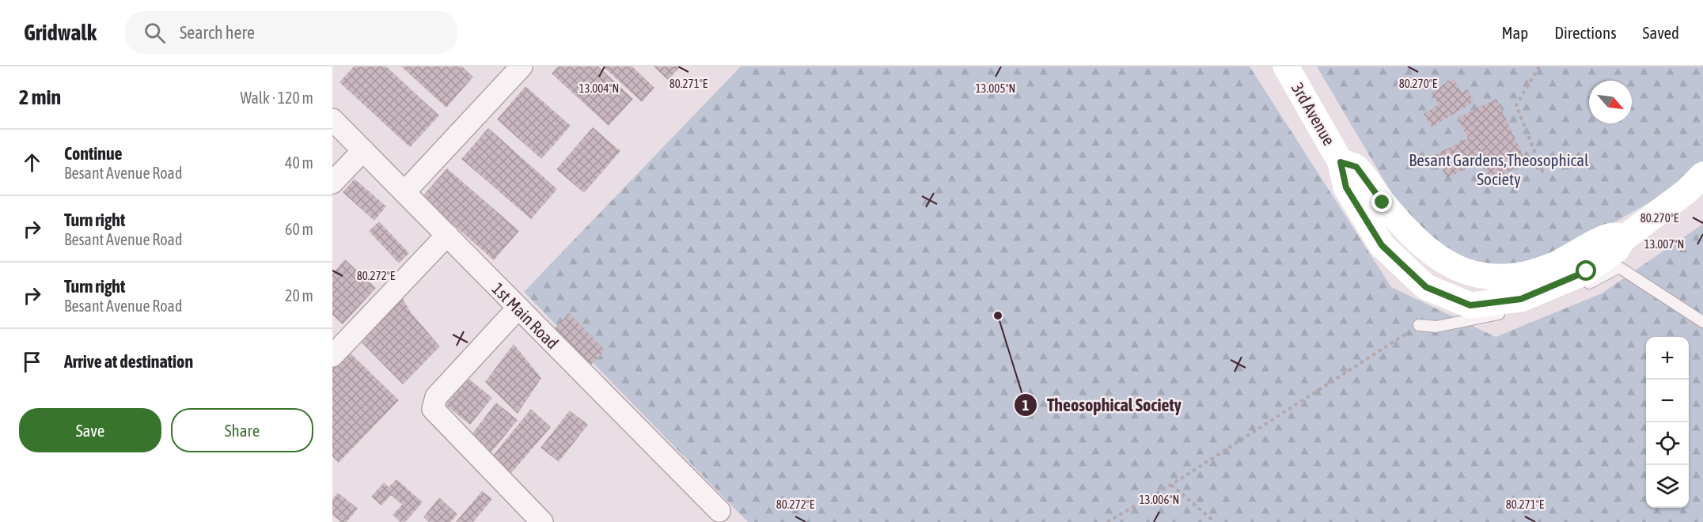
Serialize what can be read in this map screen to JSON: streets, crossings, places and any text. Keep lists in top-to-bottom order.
{
  "streets": {
    "main road": ["3rd Avenue"],
    "street": ["1st Main Road"]
  },
  "parks": ["Besant Gardens,Theosophical Society"],
  "places": ["Theosophical Society"],
  "north": "bottom right",
  "page": {
    "header": "Gridwalk",
    "search": "Search here",
    "nav": ["Map", "Directions", "Saved"],
    "heading": ["2 min", "Walk · 120 m"],
    "list": [
      ["Continue", "Besant Avenue Road", "40 m"],
      ["Turn right", "Besant Avenue Road", "60 m"],
      ["Turn right", "Besant Avenue Road", "20 m"],
      "Arrive at destination"
    ],
    "map_buttons": ["+", "−"],
    "buttons": ["Save", "Share"]
  },
  "coordinates": [
    "80.271°E",
    "80.270°E",
    "13.004°N",
    "13.005°N",
    "13.007°N",
    "80.272°E",
    "13.006°N"
  ]
}
